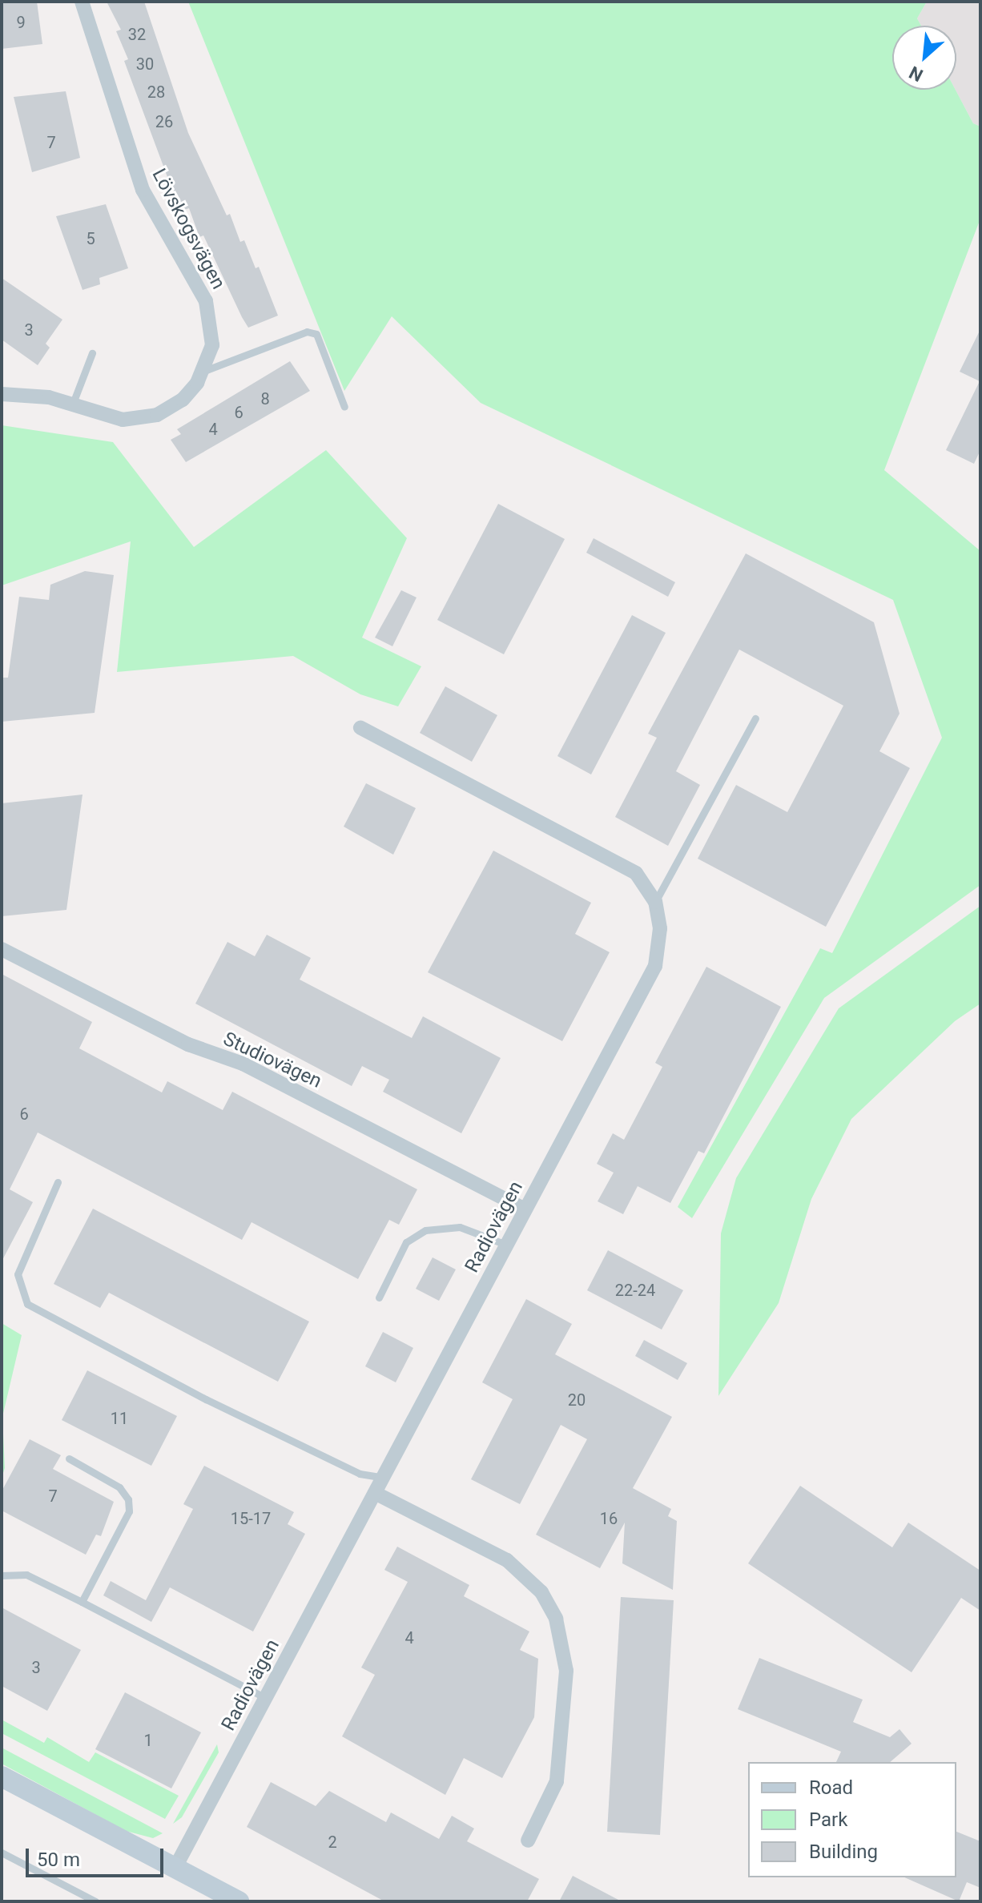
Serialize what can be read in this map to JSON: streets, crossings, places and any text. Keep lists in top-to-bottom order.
{
  "streets": {
    "street": ["Lövskogsvägen", "Studiovägen", "Radiovägen"]
  },
  "crossings": [
    ["Studiovägen", "Radiovägen"]
  ],
  "house_numbers": [
    "9",
    "32",
    "30",
    "28",
    "26",
    "7",
    "5",
    "3",
    "8",
    "6",
    "4",
    "6",
    "22-24",
    "20",
    "11",
    "7",
    "15-17",
    "16",
    "4",
    "3",
    "1",
    "2"
  ],
  "legend": ["Road", "Park", "Building"],
  "scale_bar": "50 m",
  "north": "bottom left"
}
